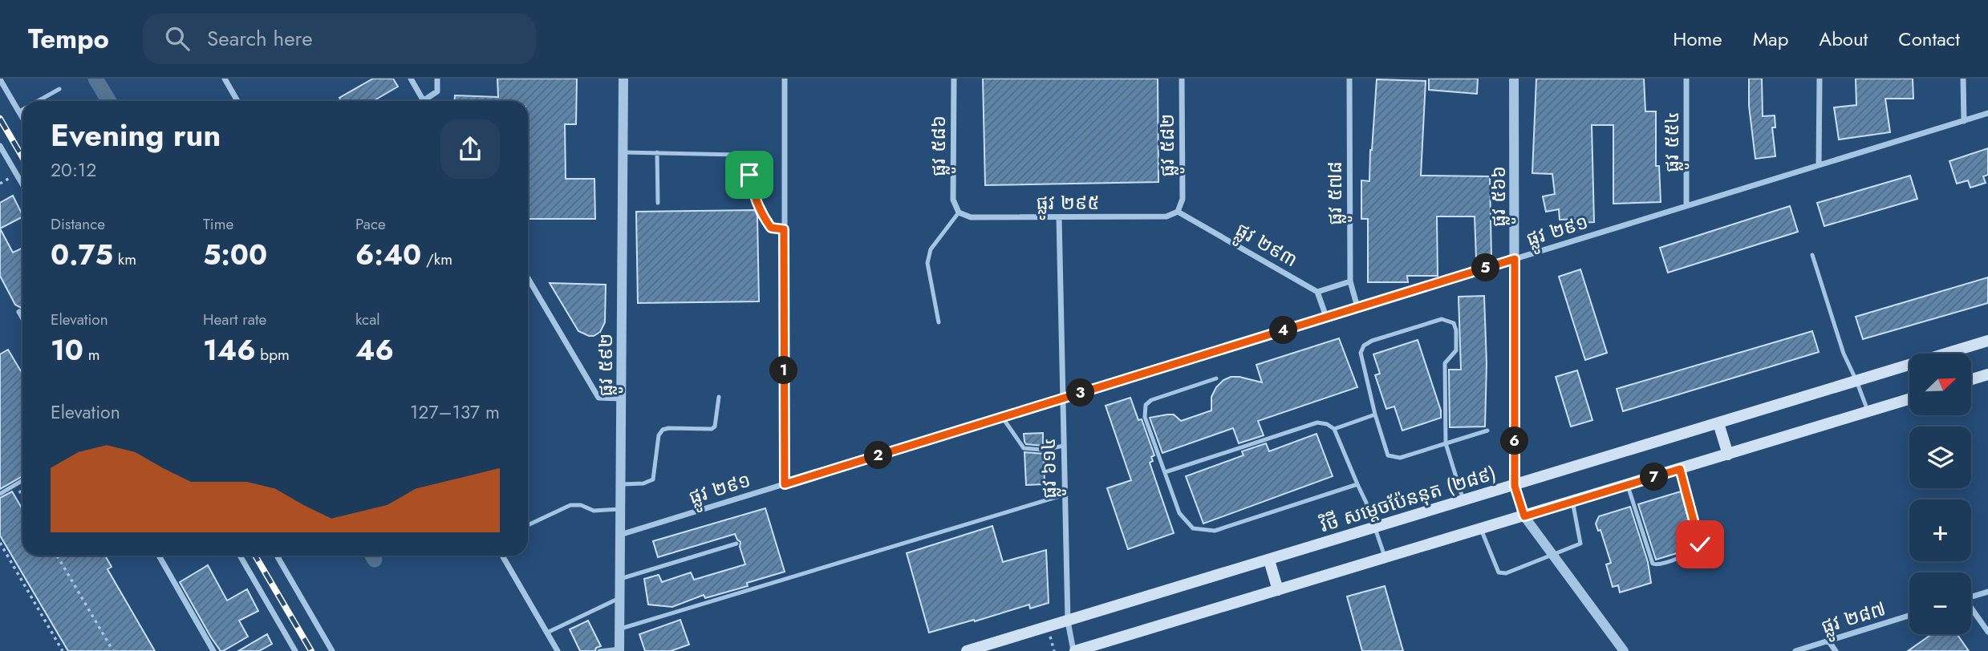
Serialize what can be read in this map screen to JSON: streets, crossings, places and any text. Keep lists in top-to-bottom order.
{
  "streets": {
    "main road": ["វិថី សម្តេចប៉ែននុត (២៨៩)"],
    "street": [
      "ផ្លូវ ៥៥៤",
      "ផ្លូវ ៥៨២",
      "ផ្លូវ ៥៨៦",
      "ផ្លូវ ៥៧៨",
      "ផ្លូវ ៥៦៦",
      "ផ្លូវ ២៩៥",
      "ផ្លូវ ២៩១",
      "ផ្លូវ ២៩៣",
      "ផ្លូវ ៥៩២",
      "ផ្លូវ ៦១៤",
      "ផ្លូវ ២៨៧"
    ]
  },
  "crossings": [
    ["ផ្លូវ ៥៥៤", "ផ្លូវ ២៩១"],
    ["ផ្លូវ ៥៨២", "ផ្លូវ ២៩៥"],
    ["ផ្លូវ ៥៨២", "ផ្លូវ ២៩៣"],
    ["ផ្លូវ ៥៨៦", "ផ្លូវ ២៩៥"],
    ["ផ្លូវ ៥៧៨", "ផ្លូវ ២៩១"],
    ["ផ្លូវ ៥៦៦", "ផ្លូវ ២៩១"],
    ["ផ្លូវ ៥៦៦", "វិថី សម្តេចប៉ែននុត (២៨៩)"],
    ["ផ្លូវ ២៩៥", "ផ្លូវ ២៩៣"],
    ["ផ្លូវ ២៩៥", "ផ្លូវ ៦១៤"],
    ["ផ្លូវ ២៩១", "ផ្លូវ ៥៩២"],
    ["ផ្លូវ ២៩១", "ផ្លូវ ៦១៤"],
    ["ផ្លូវ ៦១៤", "វិថី សម្តេចប៉ែននុត (២៨៩)"]
  ],
  "north": "top right",
  "page": {
    "header": "Tempo",
    "search": "Search here",
    "nav": [
      "Home",
      "Map",
      "About",
      "Contact"
    ],
    "heading": ["Evening run", "20:12"],
    "stats": [
      ["Distance", "0.75 km"],
      ["Time", "5:00"],
      ["Pace", "6:40 /km"],
      ["Elevation", "10 m"],
      ["Heart rate", "146 bpm"],
      ["kcal", "46"]
    ],
    "pins": [
      "5",
      "4",
      "1",
      "3",
      "6",
      "2",
      "7"
    ],
    "map_buttons": ["+", "−"],
    "chart": ["Elevation", "127–137 m"]
  }
}
